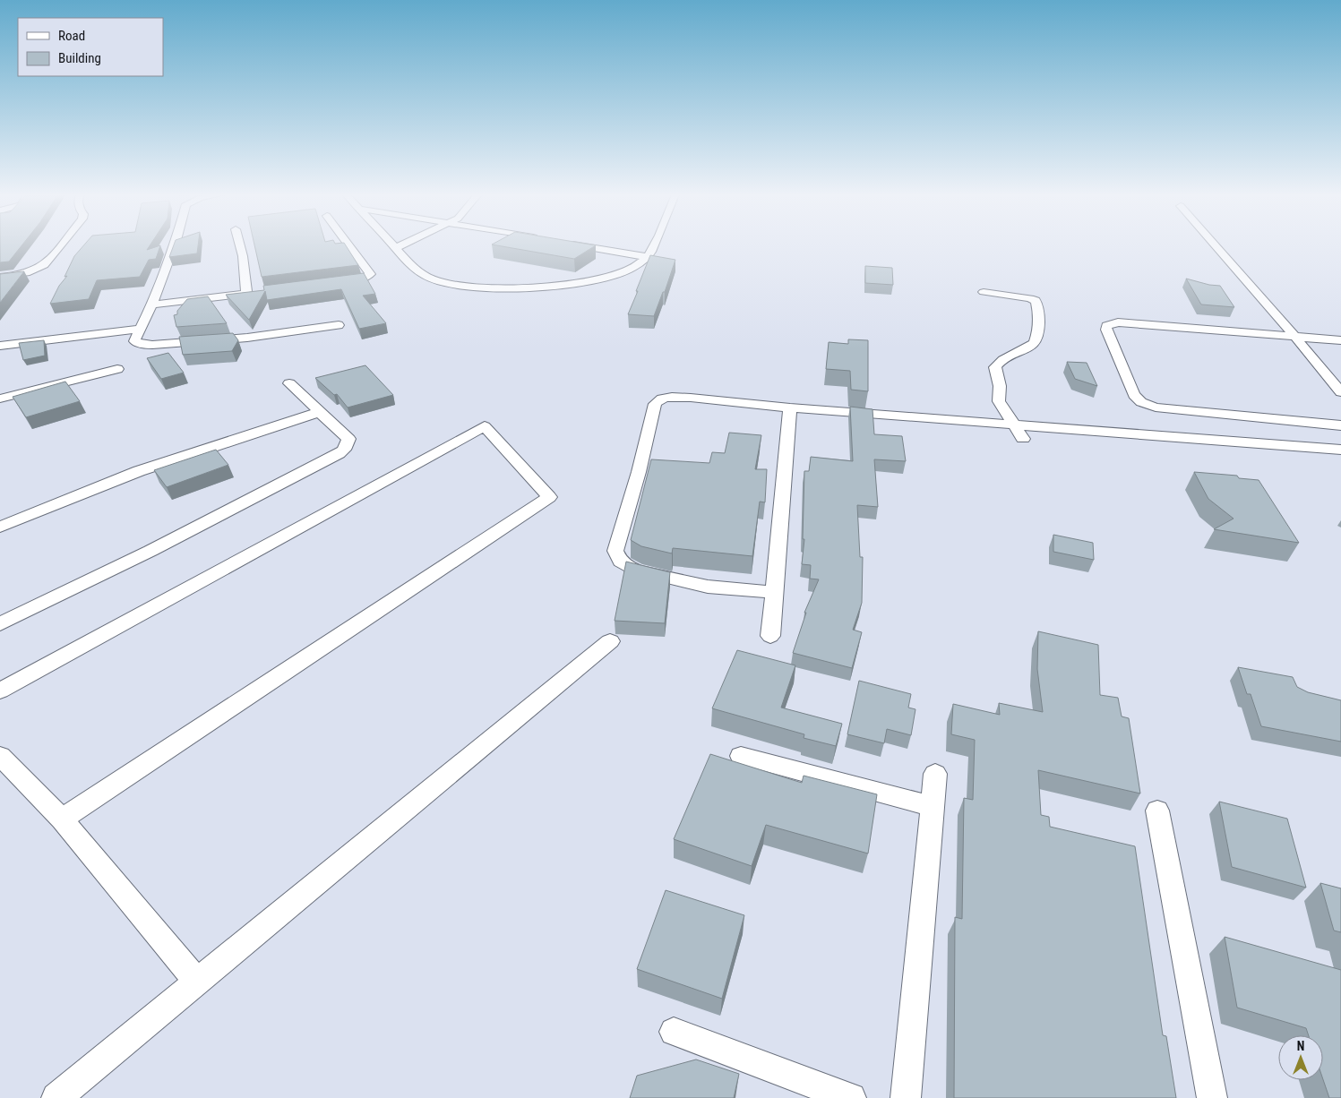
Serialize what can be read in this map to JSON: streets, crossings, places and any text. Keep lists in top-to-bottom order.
{
  "legend": ["Road", "Building"],
  "north": "top"
}
